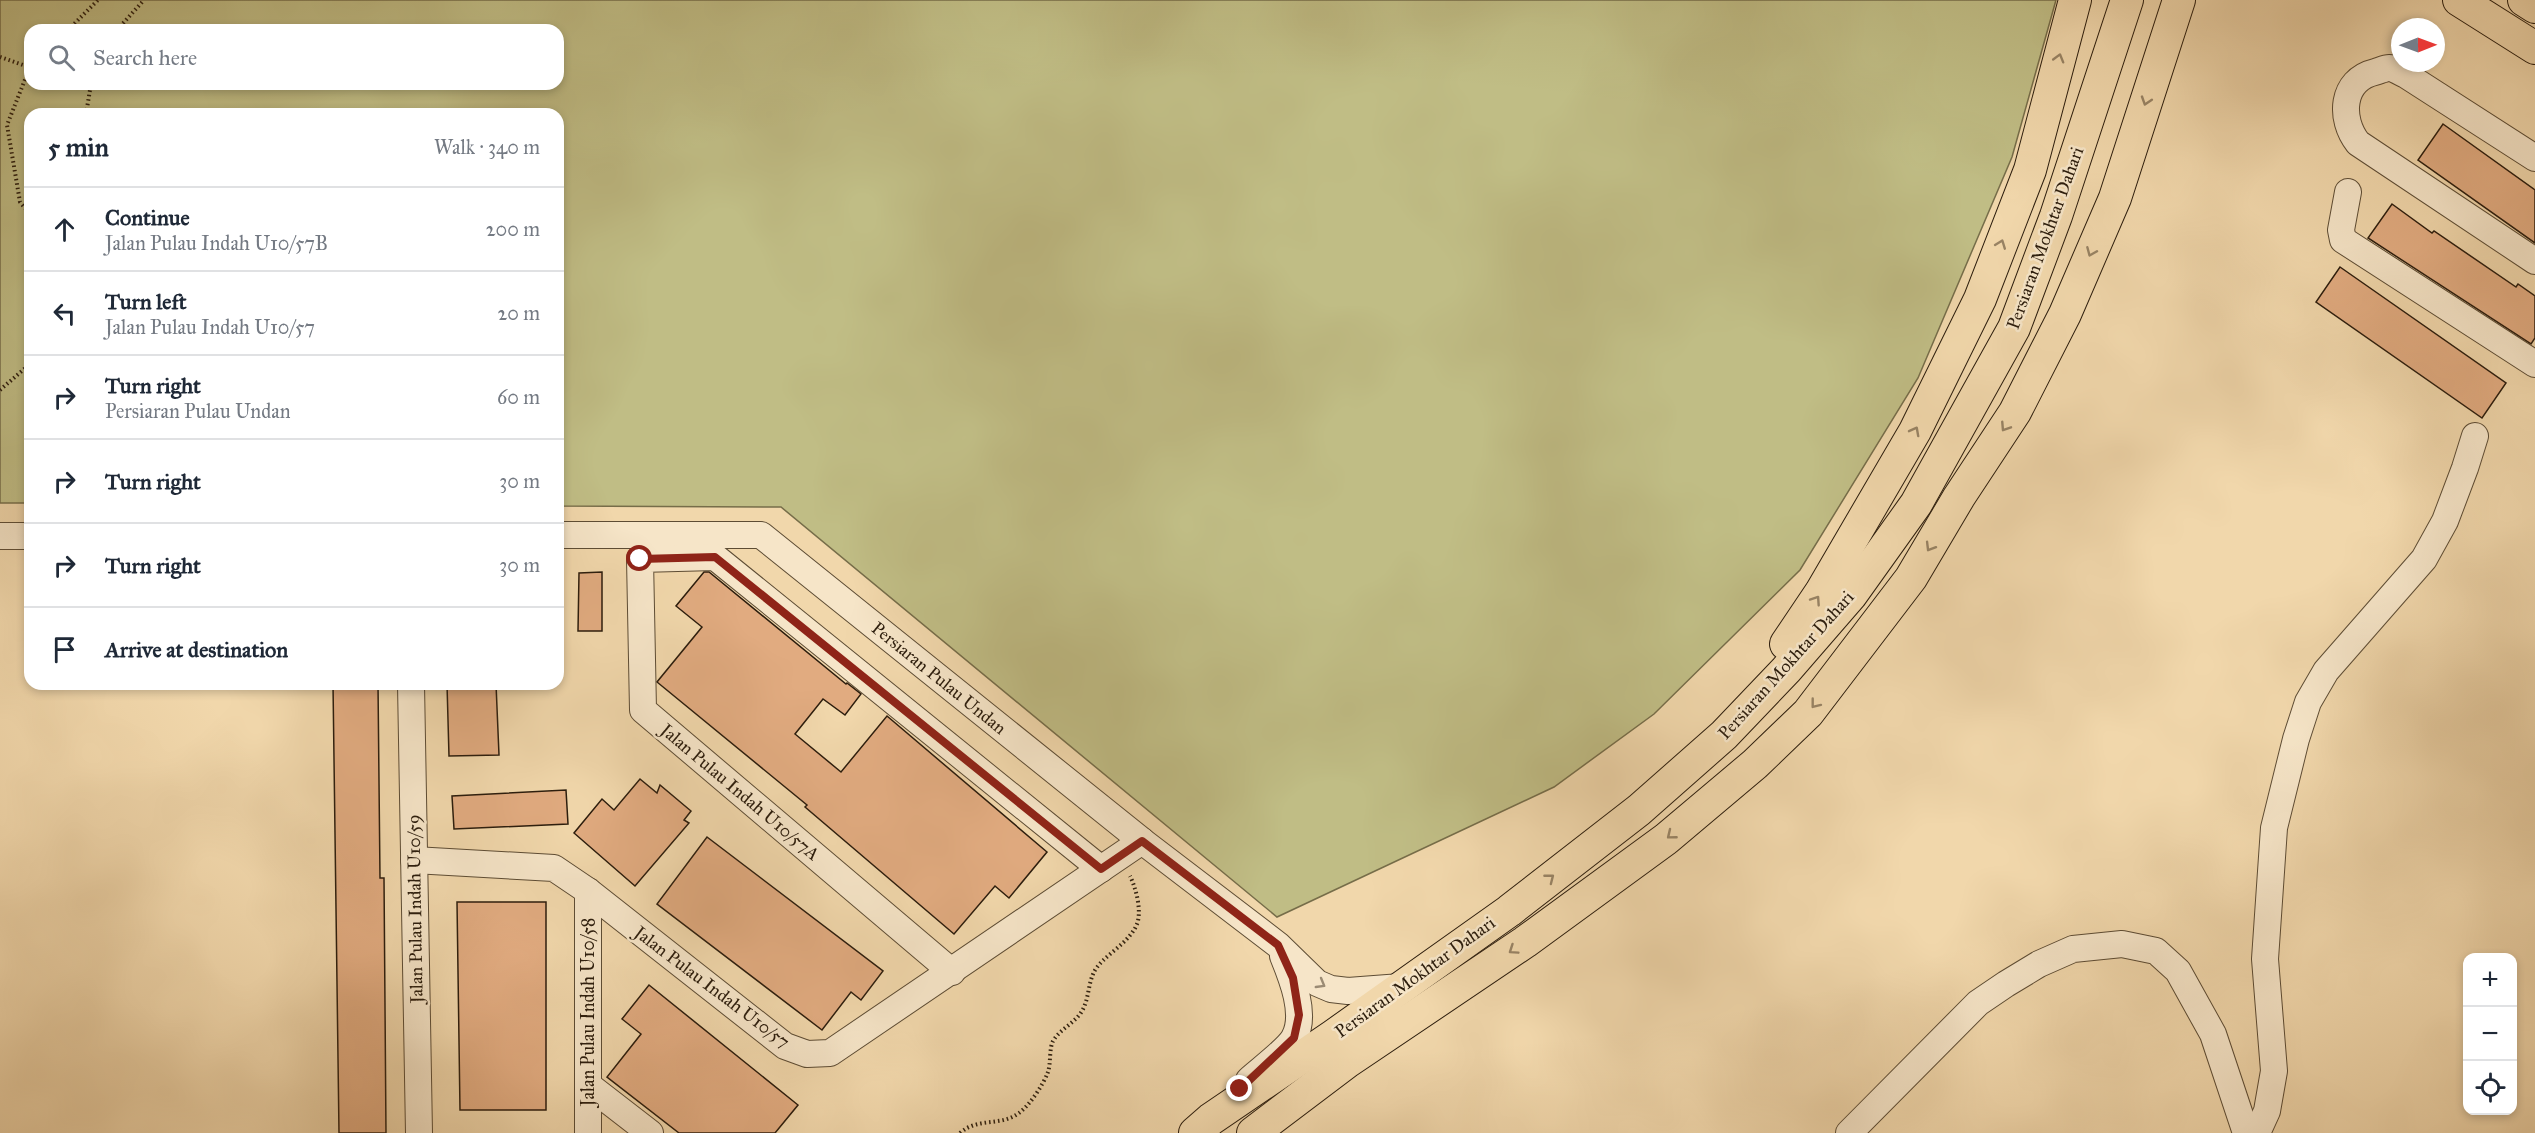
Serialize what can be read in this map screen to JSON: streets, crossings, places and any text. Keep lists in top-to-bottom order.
{
  "streets": {
    "main road": ["Persiaran Mokhtar Dahari"],
    "street": [
      "Persiaran Pulau Undan",
      "Jalan Pulau Indah U10/57A",
      "Jalan Pulau Indah U10/59",
      "Jalan Pulau Indah U10/57",
      "Jalan Pulau Indah U10/58"
    ]
  },
  "crossings": [
    ["Persiaran Mokhtar Dahari", "Persiaran Pulau Undan"],
    ["Persiaran Pulau Undan", "Jalan Pulau Indah U10/57"],
    ["Jalan Pulau Indah U10/57A", "Jalan Pulau Indah U10/57"],
    ["Jalan Pulau Indah U10/59", "Jalan Pulau Indah U10/57"],
    ["Jalan Pulau Indah U10/57", "Jalan Pulau Indah U10/58"]
  ],
  "north": "right",
  "page": {
    "search": "Search here",
    "heading": ["5 min", "Walk · 340 m"],
    "list": [
      ["Continue", "Jalan Pulau Indah U10/57B", "200 m"],
      ["Turn left", "Jalan Pulau Indah U10/57", "20 m"],
      ["Turn right", "Persiaran Pulau Undan", "60 m"],
      ["Turn right", "30 m"],
      ["Turn right", "30 m"],
      "Arrive at destination"
    ],
    "map_buttons": ["+", "−"]
  }
}
